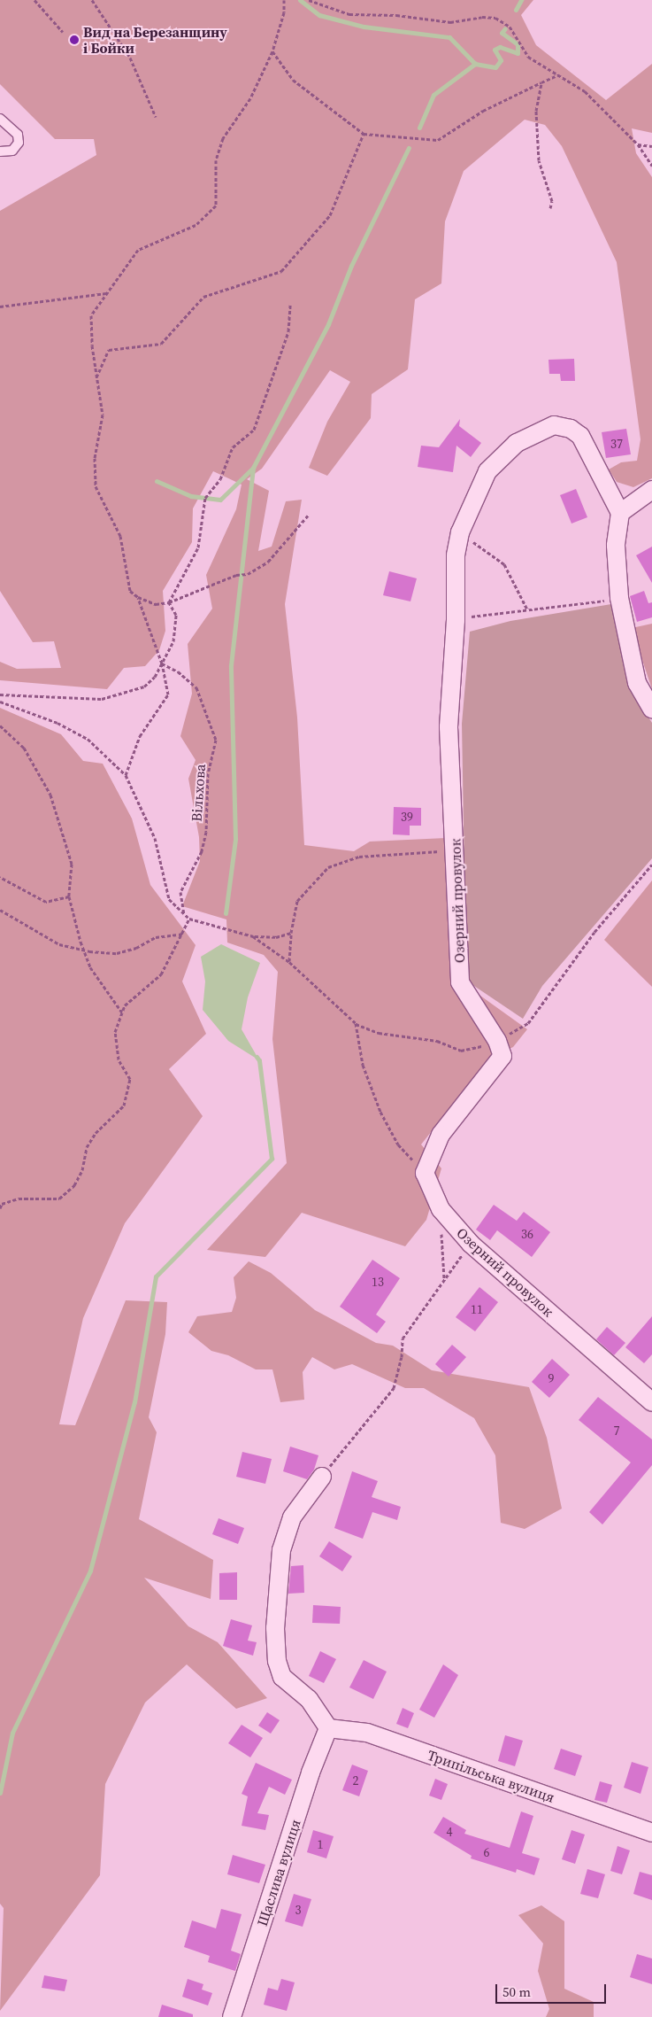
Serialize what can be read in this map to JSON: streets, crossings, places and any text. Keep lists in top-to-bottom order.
{
  "streets": {
    "street": ["Озерний провулок", "Трипільська вулиця", "Щаслива вулиця"],
    "path": ["Вільхова"]
  },
  "crossings": [
    ["Трипільська вулиця", "Щаслива вулиця"]
  ],
  "places": ["Вид на Березанщину і Бойки"],
  "house_numbers": [
    "37",
    "39",
    "36",
    "13",
    "11",
    "9",
    "7",
    "2",
    "4",
    "1",
    "6",
    "3"
  ],
  "scale_bar": "50 m"
}
